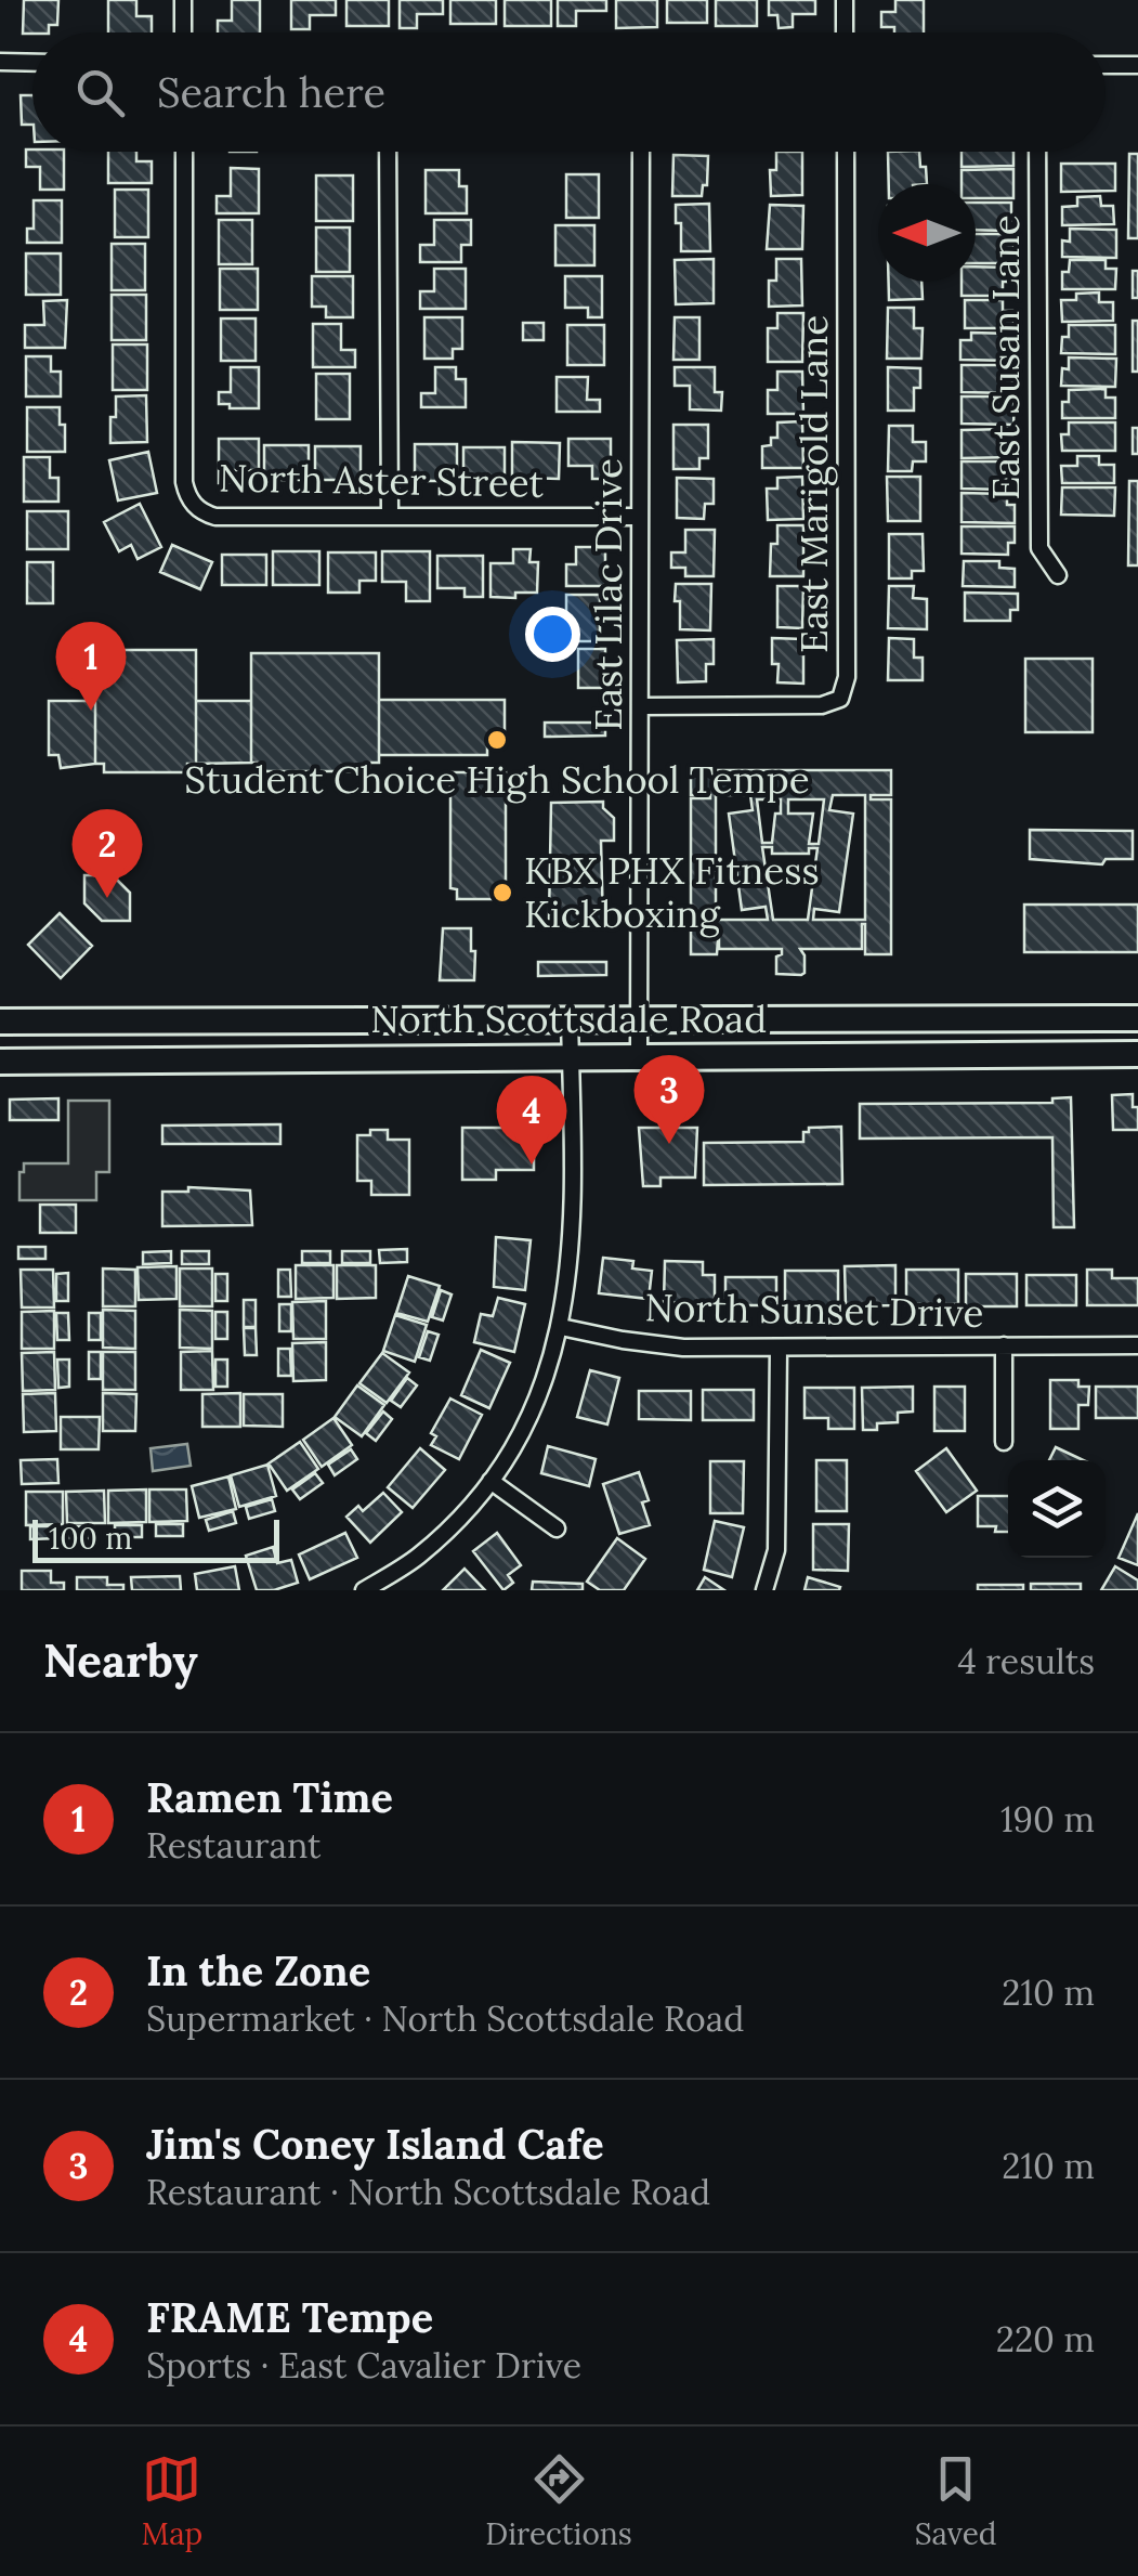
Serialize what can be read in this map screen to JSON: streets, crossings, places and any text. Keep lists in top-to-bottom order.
{
  "streets": {
    "main road": ["North Scottsdale Road"],
    "street": [
      "East Susan Lane",
      "North Aster Street",
      "East Marigold Lane",
      "East Lilac Drive",
      "North Sunset Drive"
    ]
  },
  "crossings": [
    ["North Aster Street", "East Lilac Drive"],
    ["East Marigold Lane", "East Lilac Drive"],
    ["East Lilac Drive", "North Scottsdale Road"]
  ],
  "places": ["Student Choice High School Tempe", "KBX PHX Fitness Kickboxing"],
  "scale_bar": "100 m",
  "north": "left",
  "page": {
    "search": "Search here",
    "pins": [
      "1",
      "2",
      "3",
      "4"
    ],
    "scale": "100 m",
    "heading": ["Nearby", "4 results"],
    "list": [
      {
        "mark": "1",
        "name": "Ramen Time",
        "note": "Restaurant",
        "value": "190 m"
      },
      {
        "mark": "2",
        "name": "In the Zone",
        "note": "Supermarket · North Scottsdale Road",
        "value": "210 m"
      },
      {
        "mark": "3",
        "name": "Jim's Coney Island Cafe",
        "note": "Restaurant · North Scottsdale Road",
        "value": "210 m"
      },
      {
        "mark": "4",
        "name": "FRAME Tempe",
        "note": "Sports · East Cavalier Drive",
        "value": "220 m"
      }
    ],
    "nav": ["Map", "Directions", "Saved"]
  }
}
